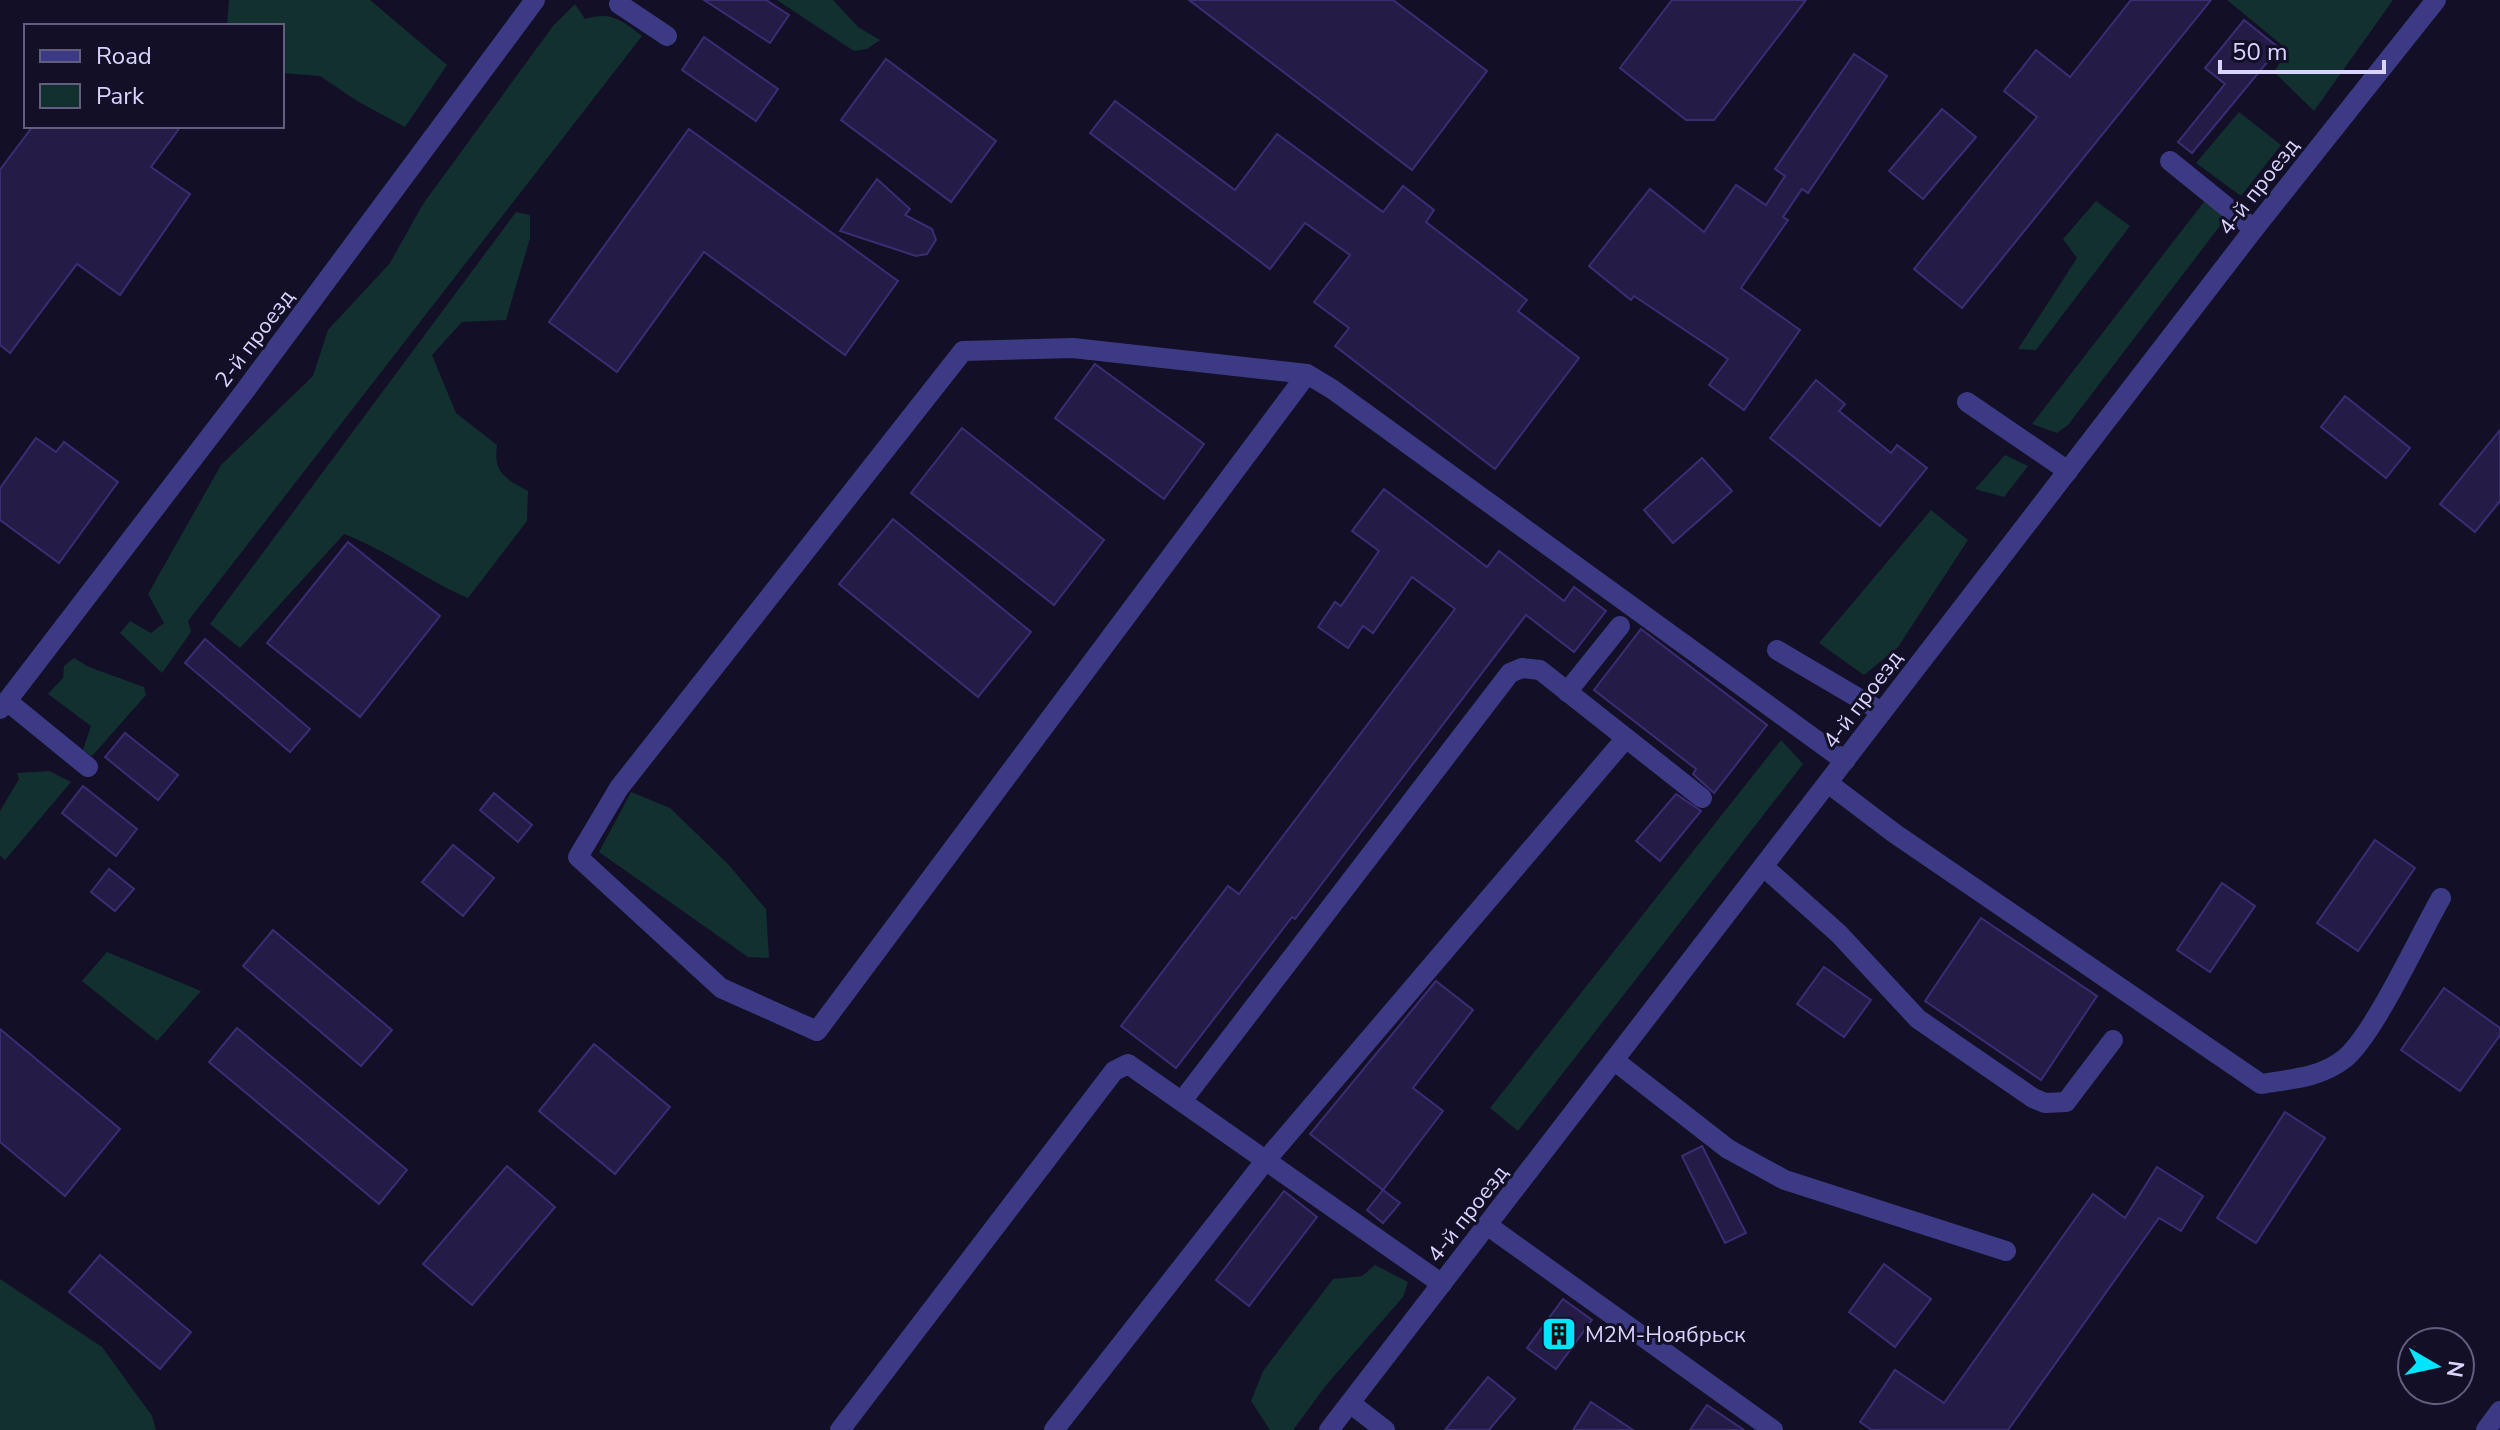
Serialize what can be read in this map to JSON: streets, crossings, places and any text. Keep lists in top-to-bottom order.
{
  "streets": {
    "street": ["4-й проезд", "2-й проезд"]
  },
  "places": {
    "building": ["М2М-Ноябрьск"]
  },
  "legend": ["Road", "Park"],
  "scale_bar": "50 m",
  "north": "right"
}
